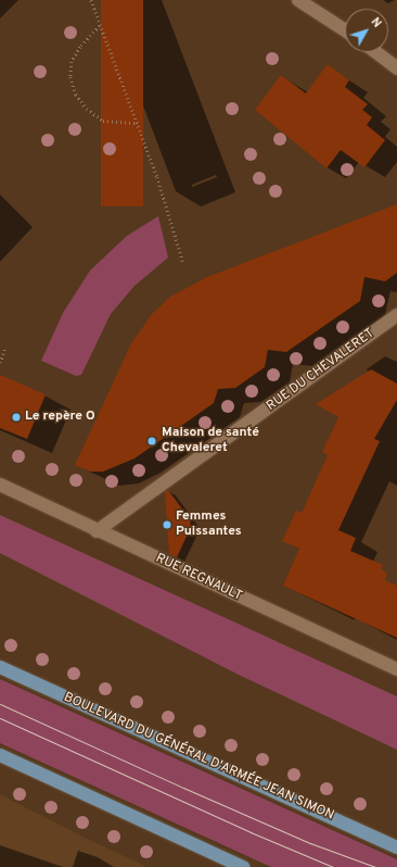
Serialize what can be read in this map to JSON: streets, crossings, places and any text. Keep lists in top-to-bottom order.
{
  "streets": {
    "main road": ["BOULEVARD DU GÉNÉRAL D'ARMÉE JEAN SIMON"],
    "street": ["RUE DU CHEVALERET", "RUE REGNAULT"]
  },
  "crossings": [
    ["RUE DU CHEVALERET", "RUE REGNAULT"]
  ],
  "places": ["Le repère O", "Maison de santé Chevaleret", "Femmes Puissantes"],
  "north": "top right"
}
